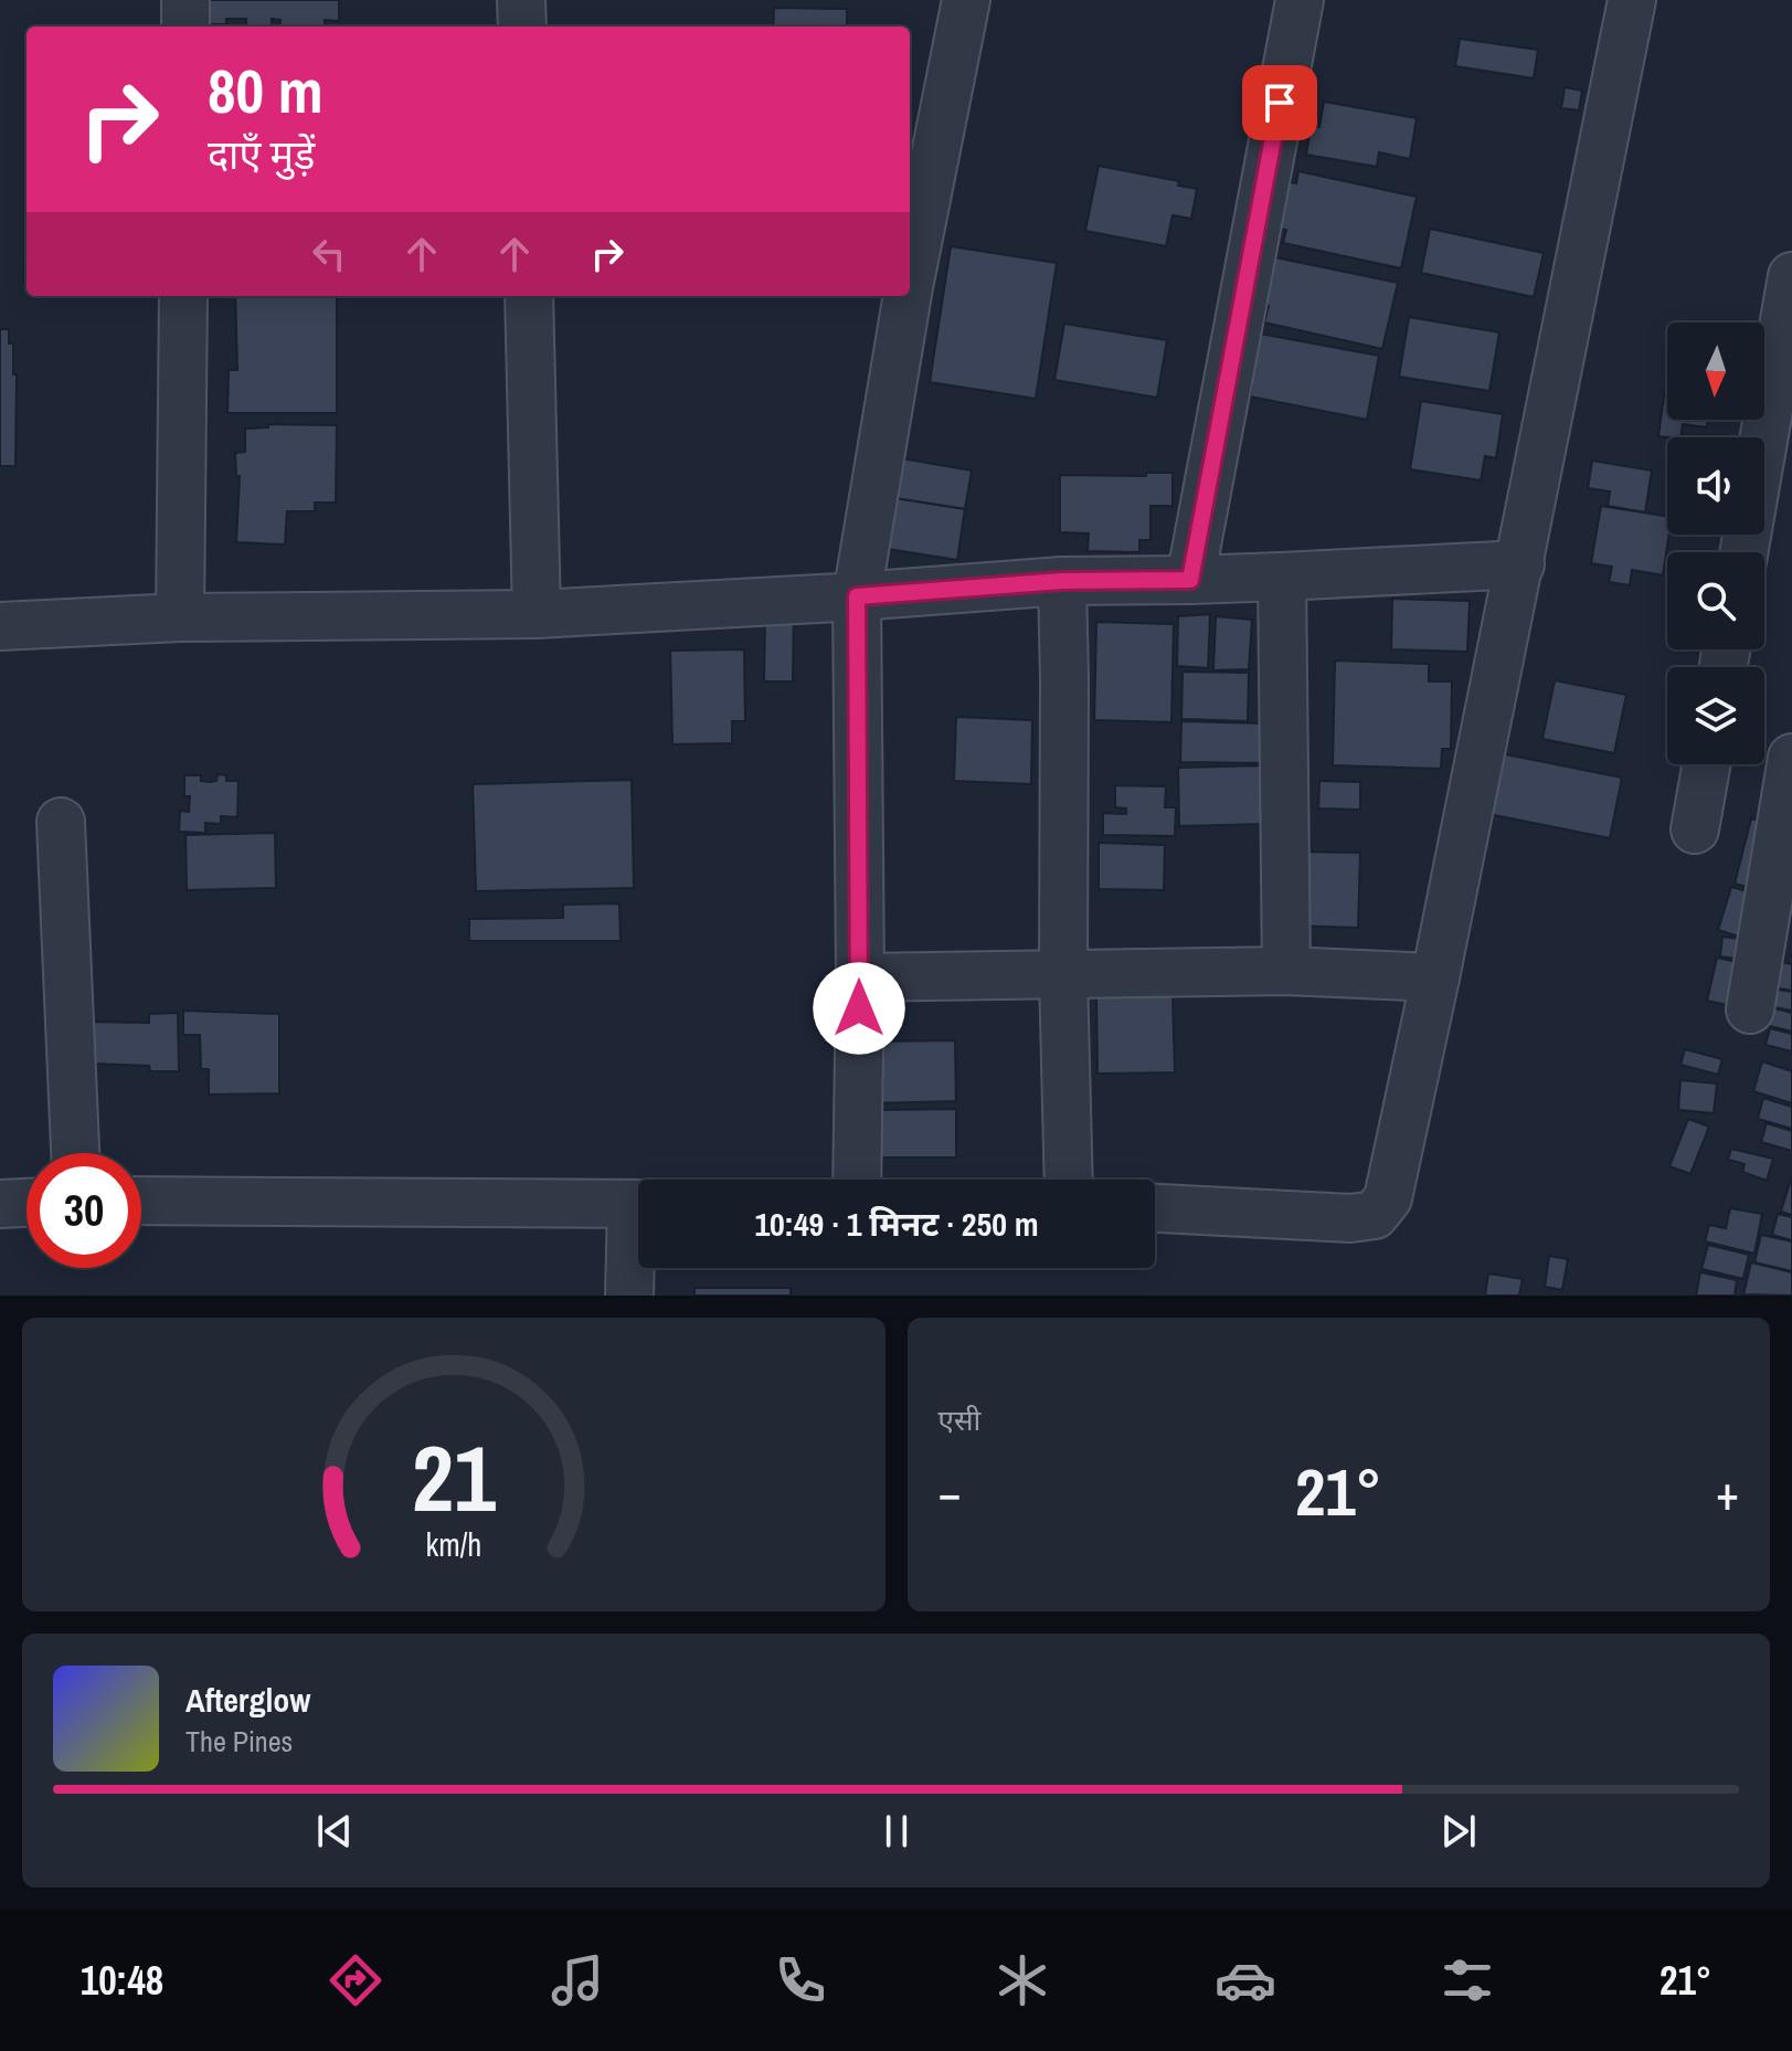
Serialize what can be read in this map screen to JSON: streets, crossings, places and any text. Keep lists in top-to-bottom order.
{
  "north": "bottom",
  "page": {
    "turn": ["80 m", "दाएँ मुड़ें"],
    "limit": "30",
    "trip": "10:49 · 1 मिनट · 250 m",
    "tile": "एसी",
    "heat": ["−", "21°", "+"],
    "song": ["Afterglow", "The Pines"],
    "tabs": ["10:48", "21°"],
    "gauge": ["21", "km/h"]
  }
}
